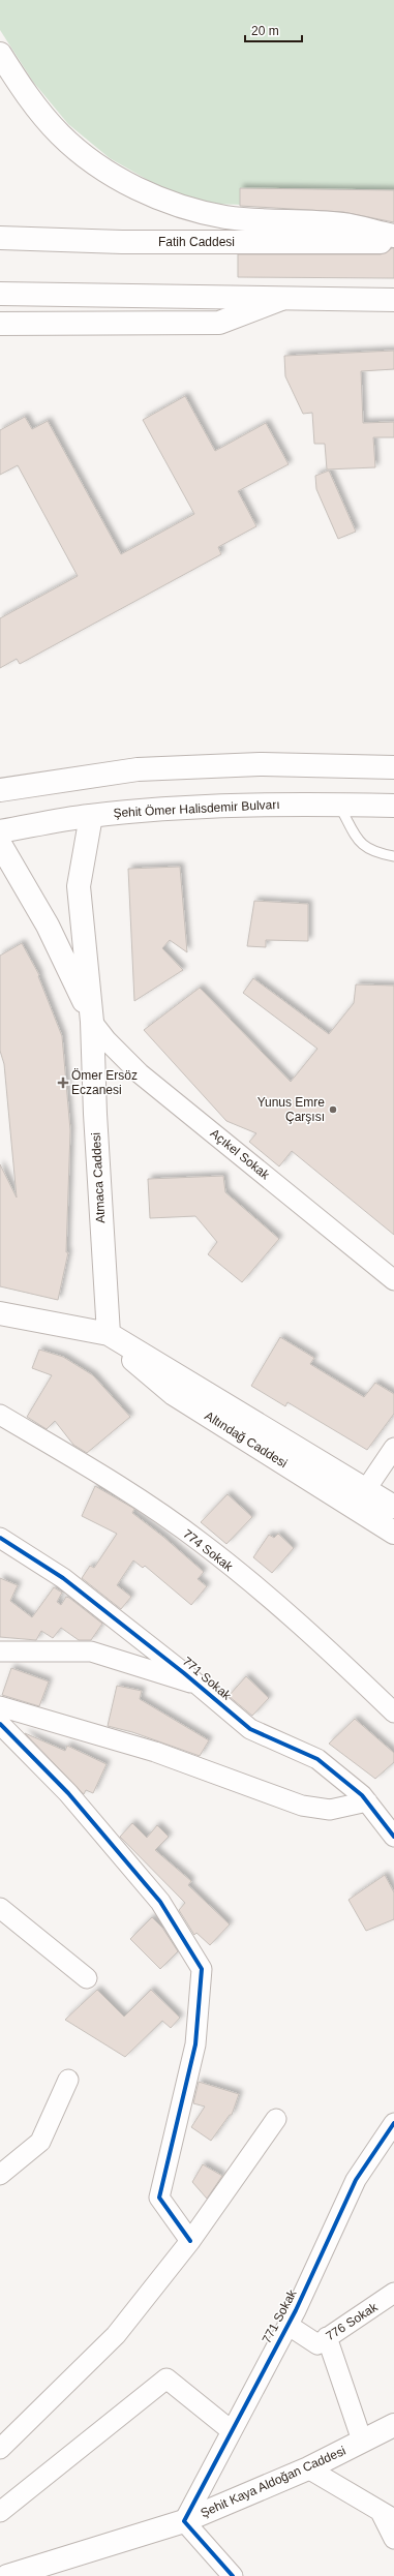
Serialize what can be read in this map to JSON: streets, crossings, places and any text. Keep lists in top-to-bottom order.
{
  "streets": {
    "main road": [
      "Fatih Caddesi",
      "Şehit Ömer Halisdemir Bulvarı",
      "Atmaca Caddesi",
      "Altındağ Caddesi",
      "Şehit Kaya Aldoğan Caddesi"
    ],
    "street": [
      "Açıkel Sokak",
      "774 Sokak",
      "771 Sokak",
      "776 Sokak"
    ]
  },
  "crossings": [
    ["Şehit Ömer Halisdemir Bulvarı", "Atmaca Caddesi"],
    ["Açıkel Sokak", "Atmaca Caddesi"],
    ["Atmaca Caddesi", "Altındağ Caddesi"],
    ["771 Sokak", "776 Sokak"],
    ["771 Sokak", "Şehit Kaya Aldoğan Caddesi"]
  ],
  "places": {
    "health": ["Ömer Ersöz Eczanesi"],
    "other": ["Yunus Emre Çarşısı"]
  },
  "scale_bar": "20 m"
}
